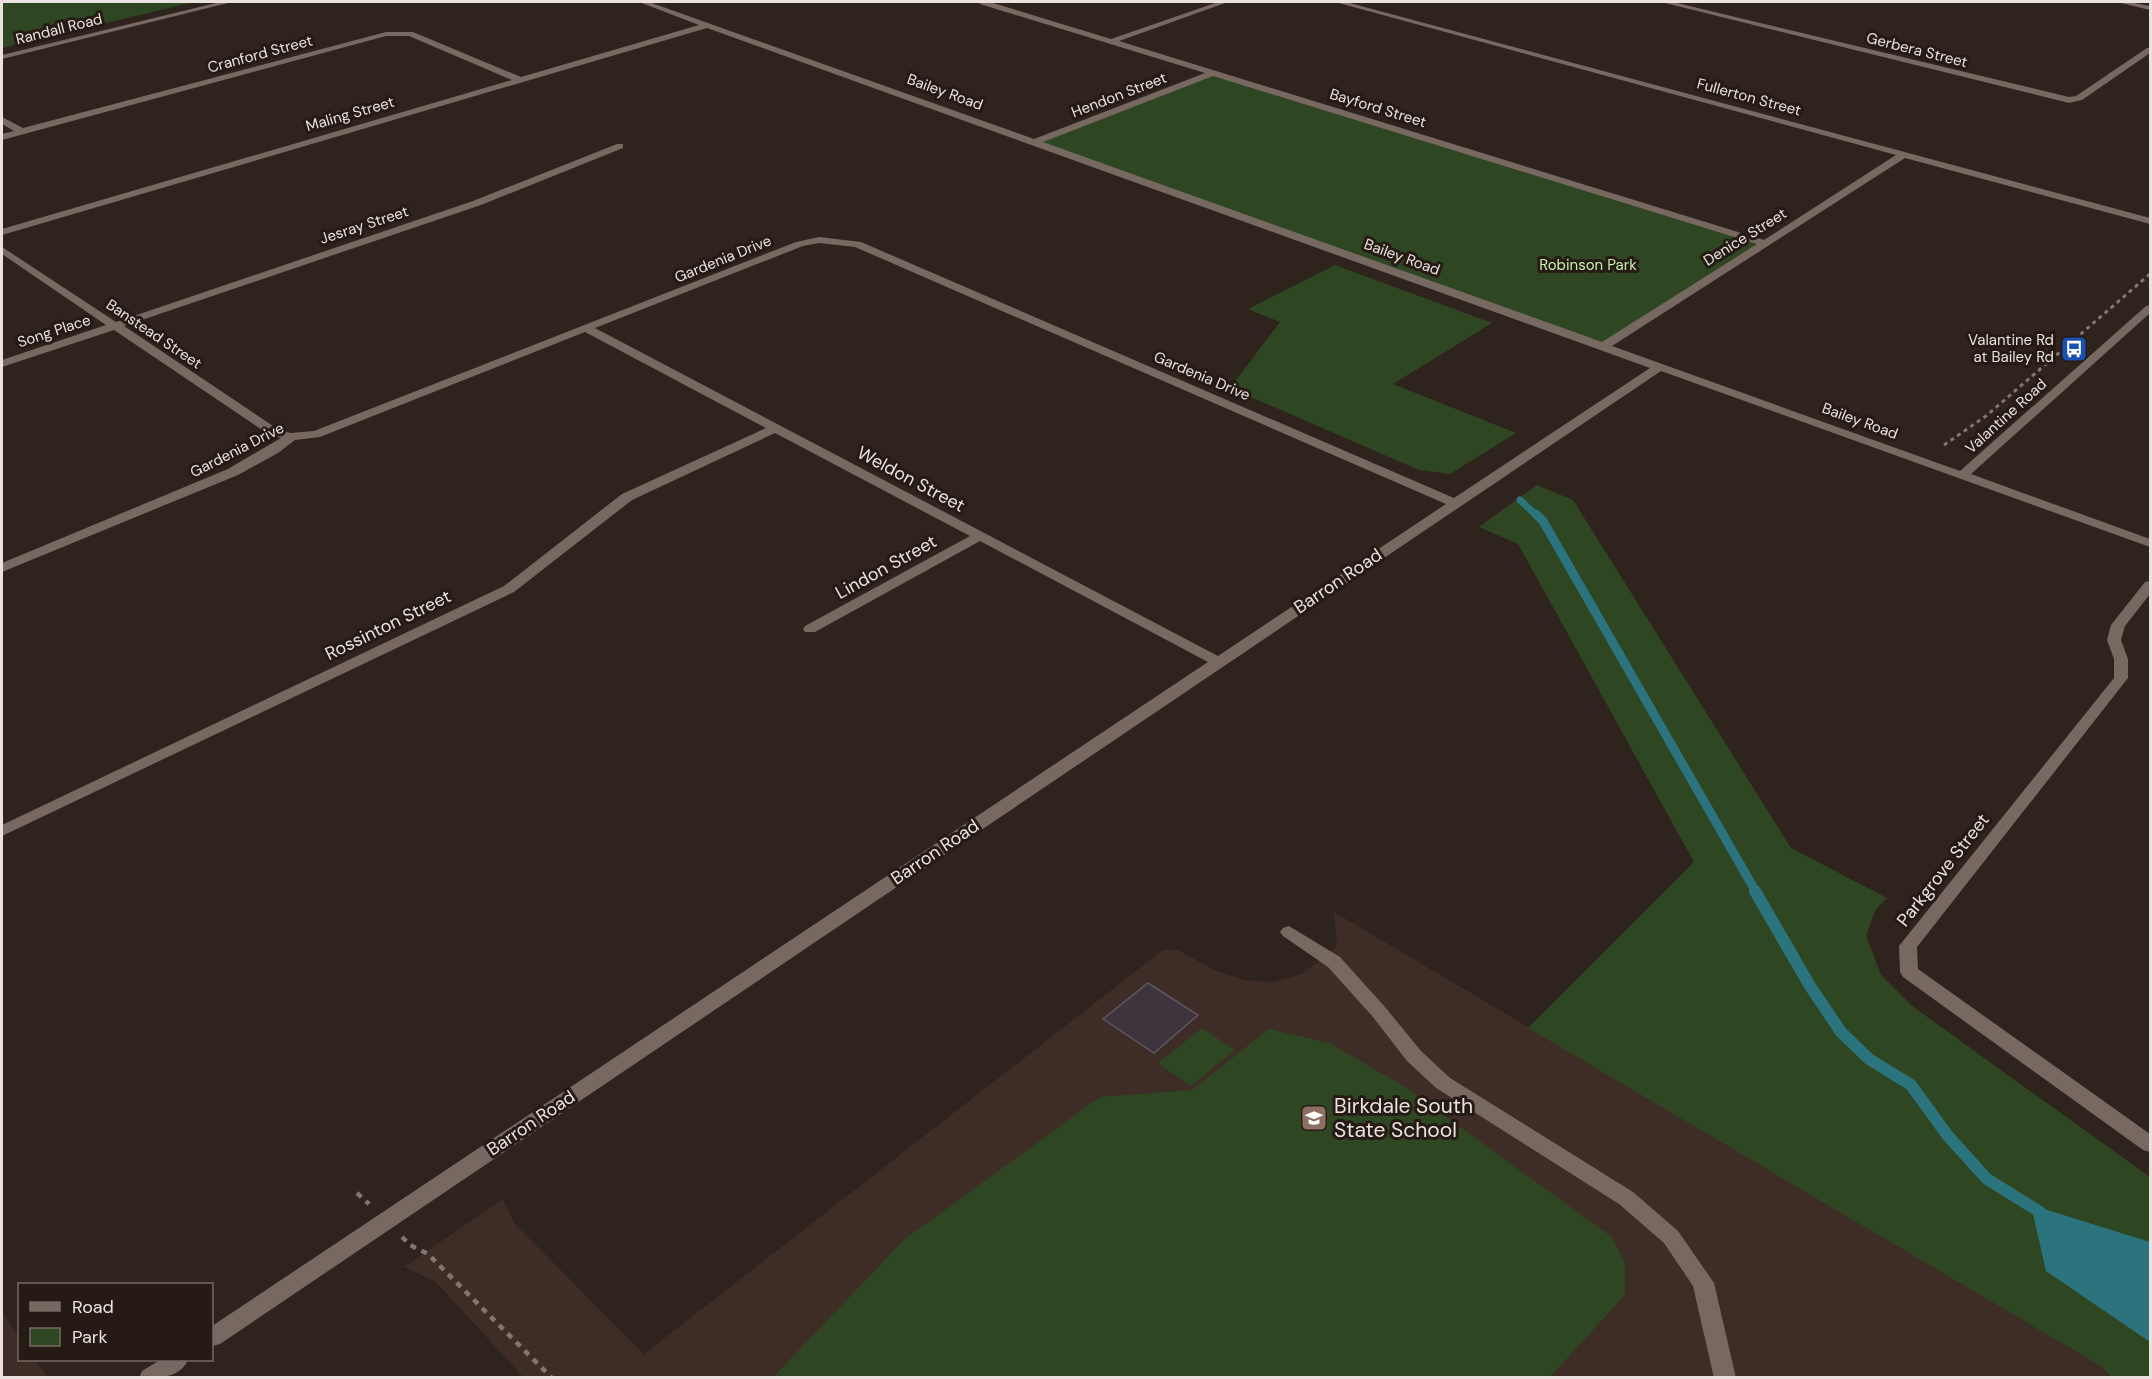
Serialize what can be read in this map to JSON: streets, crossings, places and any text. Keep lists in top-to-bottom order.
{
  "streets": {
    "street": [
      "Randall Road",
      "Gerbera Street",
      "Cranford Street",
      "Bailey Road",
      "Hendon Street",
      "Fullerton Street",
      "Bayford Street",
      "Maling Street",
      "Jesray Street",
      "Denice Street",
      "Gardenia Drive",
      "Song Place",
      "Banstead Street",
      "Valantine Road",
      "Weldon Street",
      "Lindon Street",
      "Barron Road",
      "Rossinton Street",
      "Parkgrove Street"
    ]
  },
  "crossings": [
    ["Cranford Street", "Maling Street"],
    ["Bailey Road", "Hendon Street"],
    ["Bailey Road", "Maling Street"],
    ["Bailey Road", "Denice Street"],
    ["Bailey Road", "Valantine Road"],
    ["Bailey Road", "Barron Road"],
    ["Hendon Street", "Bayford Street"],
    ["Fullerton Street", "Denice Street"],
    ["Bayford Street", "Denice Street"],
    ["Jesray Street", "Song Place"],
    ["Jesray Street", "Banstead Street"],
    ["Gardenia Drive", "Banstead Street"],
    ["Gardenia Drive", "Weldon Street"],
    ["Gardenia Drive", "Barron Road"],
    ["Song Place", "Banstead Street"],
    ["Weldon Street", "Lindon Street"],
    ["Weldon Street", "Barron Road"],
    ["Weldon Street", "Rossinton Street"]
  ],
  "parks": ["Robinson Park"],
  "places": {
    "bus stop": ["Valantine Rd at Bailey Rd"],
    "school or university": ["Birkdale South State School"]
  },
  "legend": ["Road", "Park"]
}
